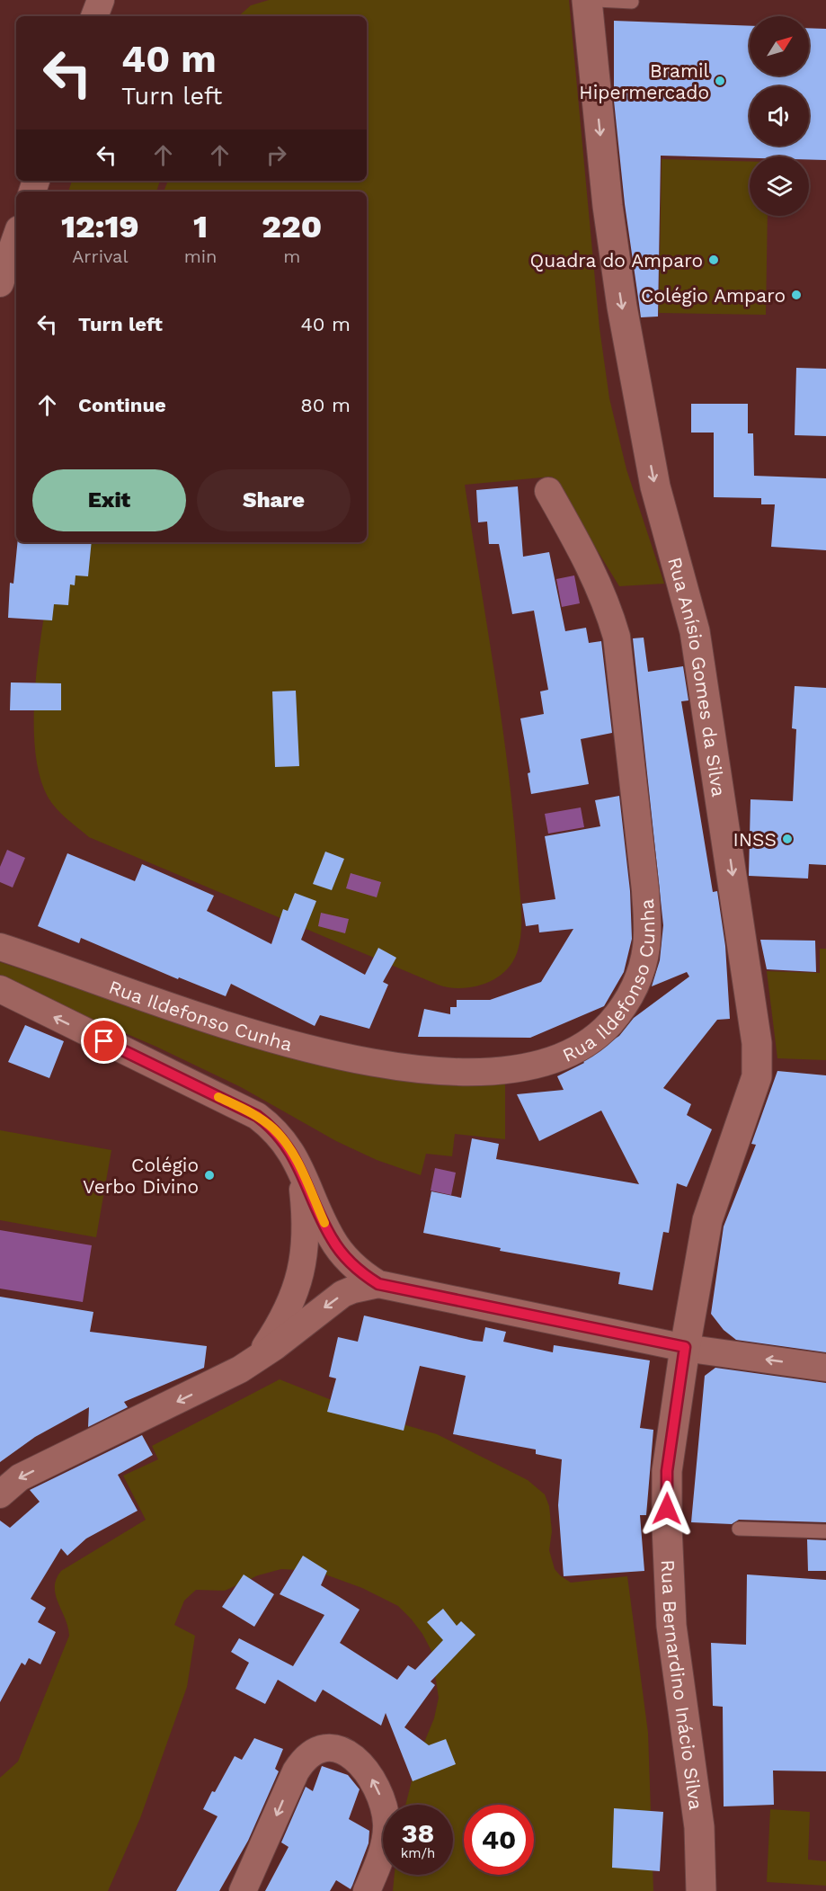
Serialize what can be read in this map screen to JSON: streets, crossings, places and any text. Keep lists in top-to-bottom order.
{
  "streets": {
    "street": ["Rua Anísio Gomes da Silva", "Rua Ildefonso Cunha", "Rua Bernardino Inácio Silva"]
  },
  "crossings": [
    ["Rua Anísio Gomes da Silva", "Rua Bernardino Inácio Silva"]
  ],
  "one_way": ["Rua Anísio Gomes da Silva"],
  "places": [
    "Bramil Hipermercado",
    "Quadra do Amparo",
    "Colégio Amparo",
    "INSS",
    "Colégio Verbo Divino"
  ],
  "north": "top right",
  "page": {
    "turn": ["40 m", "Turn left"],
    "eta": [
      "12:19",
      "Arrival",
      "1",
      "min",
      "220",
      "m"
    ],
    "list": [
      {
        "name": "Turn left",
        "value": "40 m"
      },
      {
        "name": "Continue",
        "value": "80 m"
      }
    ],
    "buttons": ["Exit", "Share"],
    "speed": "38 km/h",
    "limit": "40"
  }
}
